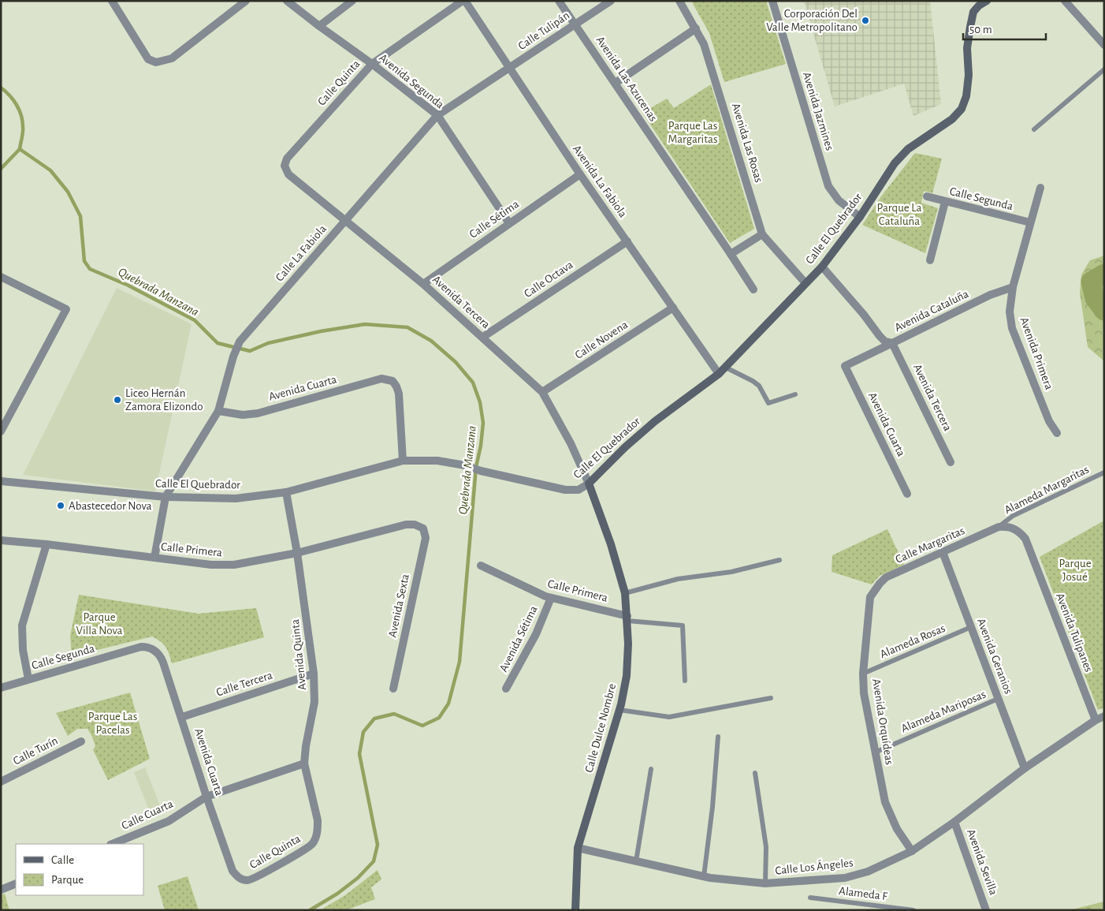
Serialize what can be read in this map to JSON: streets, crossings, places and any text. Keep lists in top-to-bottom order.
{
  "streets": {
    "street": [
      "Calle Tulipán",
      "Avenida Las Azucenas",
      "Avenida Segunda",
      "Calle Quinta",
      "Avenida Jazmines",
      "Avenida Las Rosas",
      "Avenida La Fabiola",
      "Calle Segunda",
      "Calle Sétima",
      "Calle El Quebrador",
      "Calle La Fabiola",
      "Calle Octava",
      "Avenida Tercera",
      "Avenida Cataluña",
      "Calle Novena",
      "Avenida Primera",
      "Avenida Cuarta",
      "Calle Margaritas",
      "Calle Primera",
      "Avenida Sexta",
      "Avenida Tulipanes",
      "Avenida Sétima",
      "Avenida Quinta",
      "Avenida Geranios",
      "Calle Tercera",
      "Avenida Orquídeas",
      "Calle Dulce Nombre",
      "Calle Turín",
      "Calle Cuarta",
      "Avenida Sevilla",
      "Calle Los Ángeles"
    ],
    "lane": [
      "Alameda Margaritas",
      "Alameda Rosas",
      "Alameda Mariposas",
      "Alameda F"
    ]
  },
  "crossings": [
    ["Calle Tulipán", "Avenida Las Azucenas"],
    ["Calle Tulipán", "Avenida La Fabiola"],
    ["Calle Tulipán", "Calle La Fabiola"],
    ["Avenida Segunda", "Calle Quinta"],
    ["Avenida Segunda", "Calle Sétima"],
    ["Avenida Segunda", "Calle La Fabiola"],
    ["Calle Quinta", "Avenida La Fabiola"],
    ["Calle Quinta", "Avenida Tercera"],
    ["Calle Quinta", "Avenida Cuarta"],
    ["Calle Quinta", "Avenida Quinta"],
    ["Avenida Jazmines", "Calle El Quebrador"],
    ["Avenida Las Rosas", "Calle El Quebrador"],
    ["Avenida La Fabiola", "Calle Sétima"],
    ["Avenida La Fabiola", "Calle El Quebrador"],
    ["Avenida La Fabiola", "Calle La Fabiola"],
    ["Avenida La Fabiola", "Calle Octava"],
    ["Avenida La Fabiola", "Calle Novena"],
    ["Calle Segunda", "Avenida Primera"],
    ["Calle Segunda", "Avenida Cuarta"],
    ["Calle Sétima", "Avenida Tercera"],
    ["Calle El Quebrador", "Calle La Fabiola"],
    ["Calle El Quebrador", "Avenida Tercera"],
    ["Calle El Quebrador", "Avenida Cataluña"],
    ["Calle El Quebrador", "Avenida Cuarta"],
    ["Calle El Quebrador", "Avenida Quinta"],
    ["Calle El Quebrador", "Calle Dulce Nombre"],
    ["Calle La Fabiola", "Avenida Tercera"],
    ["Calle La Fabiola", "Avenida Cuarta"],
    ["Calle Octava", "Avenida Tercera"],
    ["Avenida Tercera", "Avenida Cataluña"],
    ["Avenida Tercera", "Calle Novena"],
    ["Avenida Tercera", "Avenida Cuarta"],
    ["Avenida Tercera", "Calle Dulce Nombre"],
    ["Avenida Cataluña", "Avenida Primera"],
    ["Avenida Cataluña", "Avenida Cuarta"],
    ["Avenida Cuarta", "Calle Tercera"],
    ["Avenida Cuarta", "Calle Cuarta"],
    ["Alameda Margaritas", "Calle Margaritas"],
    ["Alameda Margaritas", "Avenida Tulipanes"],
    ["Calle Margaritas", "Avenida Tulipanes"],
    ["Calle Margaritas", "Avenida Geranios"],
    ["Calle Margaritas", "Avenida Orquídeas"],
    ["Calle Primera", "Avenida Sexta"],
    ["Calle Primera", "Avenida Sétima"],
    ["Calle Primera", "Avenida Quinta"],
    ["Calle Primera", "Calle Dulce Nombre"],
    ["Avenida Tulipanes", "Calle Los Ángeles"],
    ["Alameda Rosas", "Avenida Geranios"],
    ["Alameda Rosas", "Avenida Orquídeas"],
    ["Avenida Quinta", "Calle Tercera"],
    ["Avenida Quinta", "Calle Cuarta"],
    ["Avenida Geranios", "Alameda Mariposas"],
    ["Avenida Geranios", "Calle Los Ángeles"],
    ["Alameda Mariposas", "Avenida Orquídeas"],
    ["Avenida Orquídeas", "Calle Los Ángeles"],
    ["Calle Dulce Nombre", "Calle Los Ángeles"],
    ["Avenida Sevilla", "Calle Los Ángeles"]
  ],
  "water": ["Quebrada Manzana"],
  "parks": [
    "Parque Las Margaritas",
    "Parque La Cataluña",
    "Parque Josué",
    "Parque Villa Nova",
    "Parque Las Pacelas"
  ],
  "places": ["Corporación Del Valle Metropolitano", "Liceo Hernán Zamora Elizondo", "Abastecedor Nova"],
  "legend": ["Calle", "Parque"],
  "scale_bar": "50 m"
}
